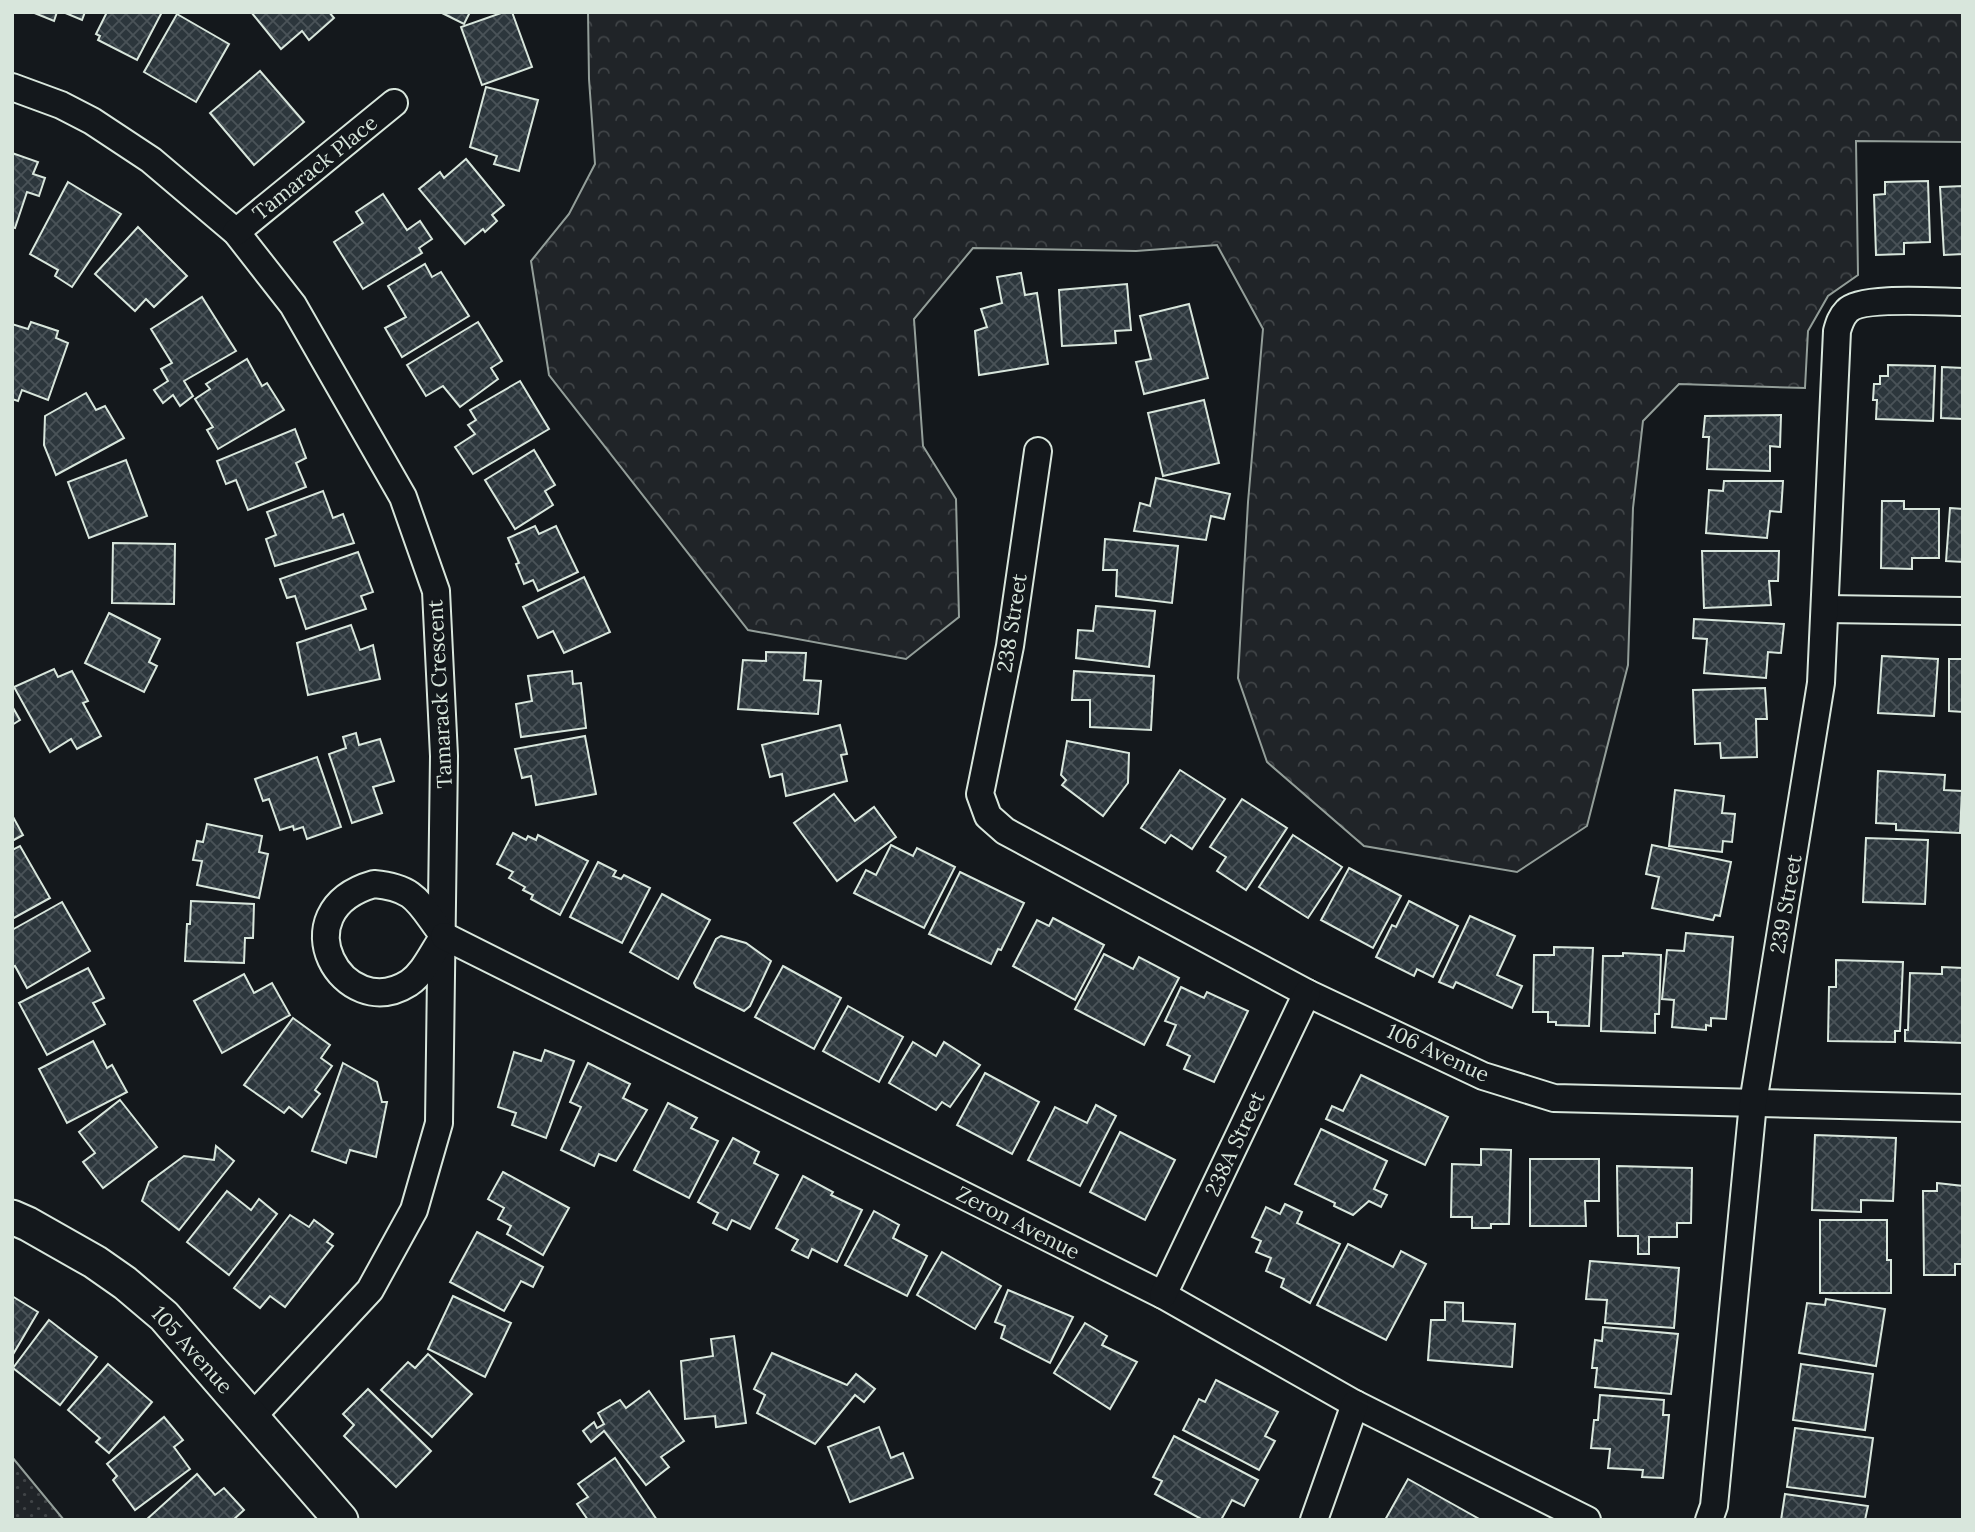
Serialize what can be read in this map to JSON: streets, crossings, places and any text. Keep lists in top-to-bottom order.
{
  "streets": {
    "street": [
      "Tamarack Place",
      "238 Street",
      "Tamarack Crescent",
      "239 Street",
      "106 Avenue",
      "238A Street",
      "Zeron Avenue",
      "105 Avenue"
    ]
  },
  "crossings": [
    ["Tamarack Place", "Tamarack Crescent"],
    ["238 Street", "106 Avenue"],
    ["Tamarack Crescent", "Zeron Avenue"],
    ["Tamarack Crescent", "105 Avenue"],
    ["239 Street", "106 Avenue"],
    ["106 Avenue", "238A Street"],
    ["238A Street", "Zeron Avenue"]
  ]
}
